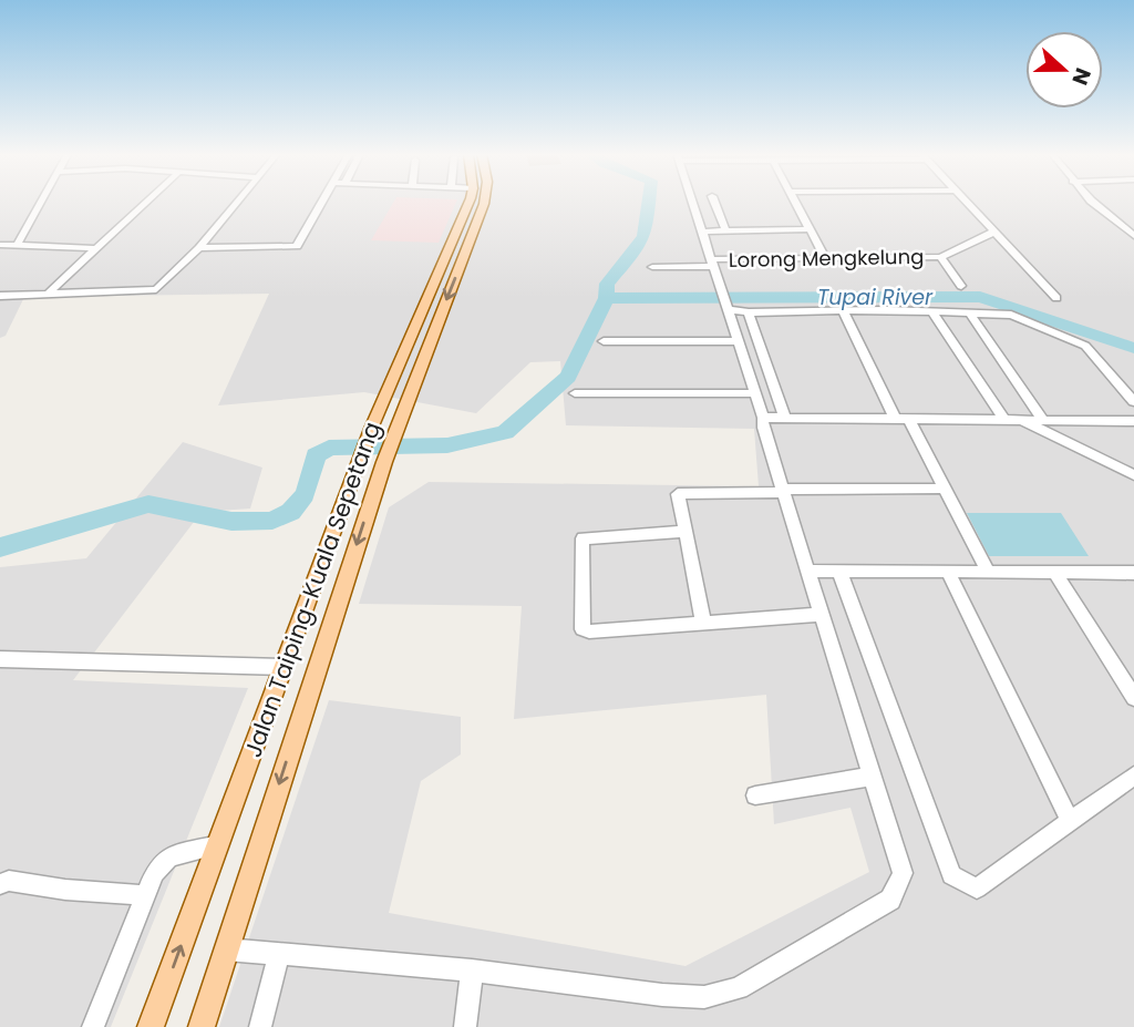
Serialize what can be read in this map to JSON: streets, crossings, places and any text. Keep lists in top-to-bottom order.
{
  "streets": {
    "main road": ["Jalan Taiping-Kuala Sepetang"],
    "street": ["Lorong Mengkelung"]
  },
  "water": ["Tupai River"],
  "north": "right"
}
